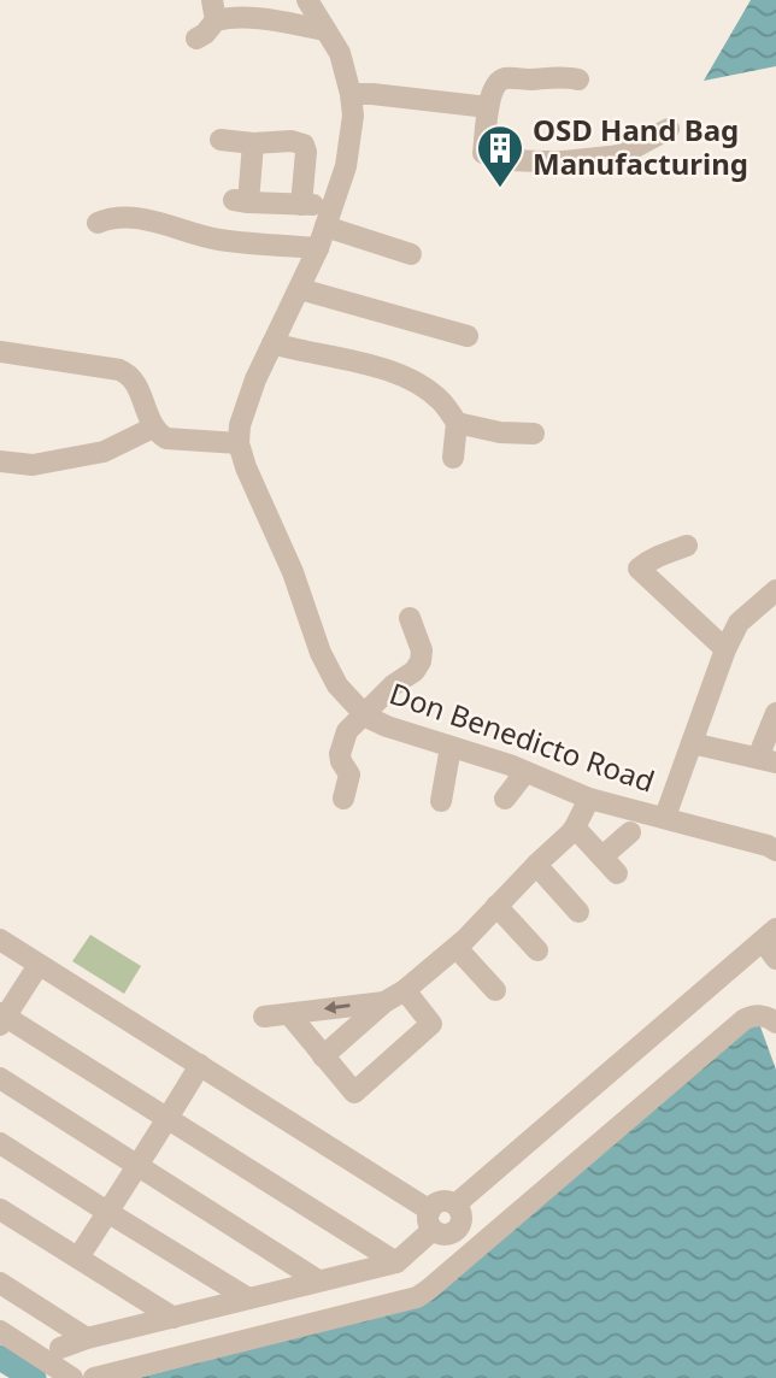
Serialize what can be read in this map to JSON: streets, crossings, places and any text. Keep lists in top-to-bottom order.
{
  "streets": {
    "street": ["Don Benedicto Road"]
  },
  "places": {
    "building": ["OSD Hand Bag Manufacturing"]
  }
}
